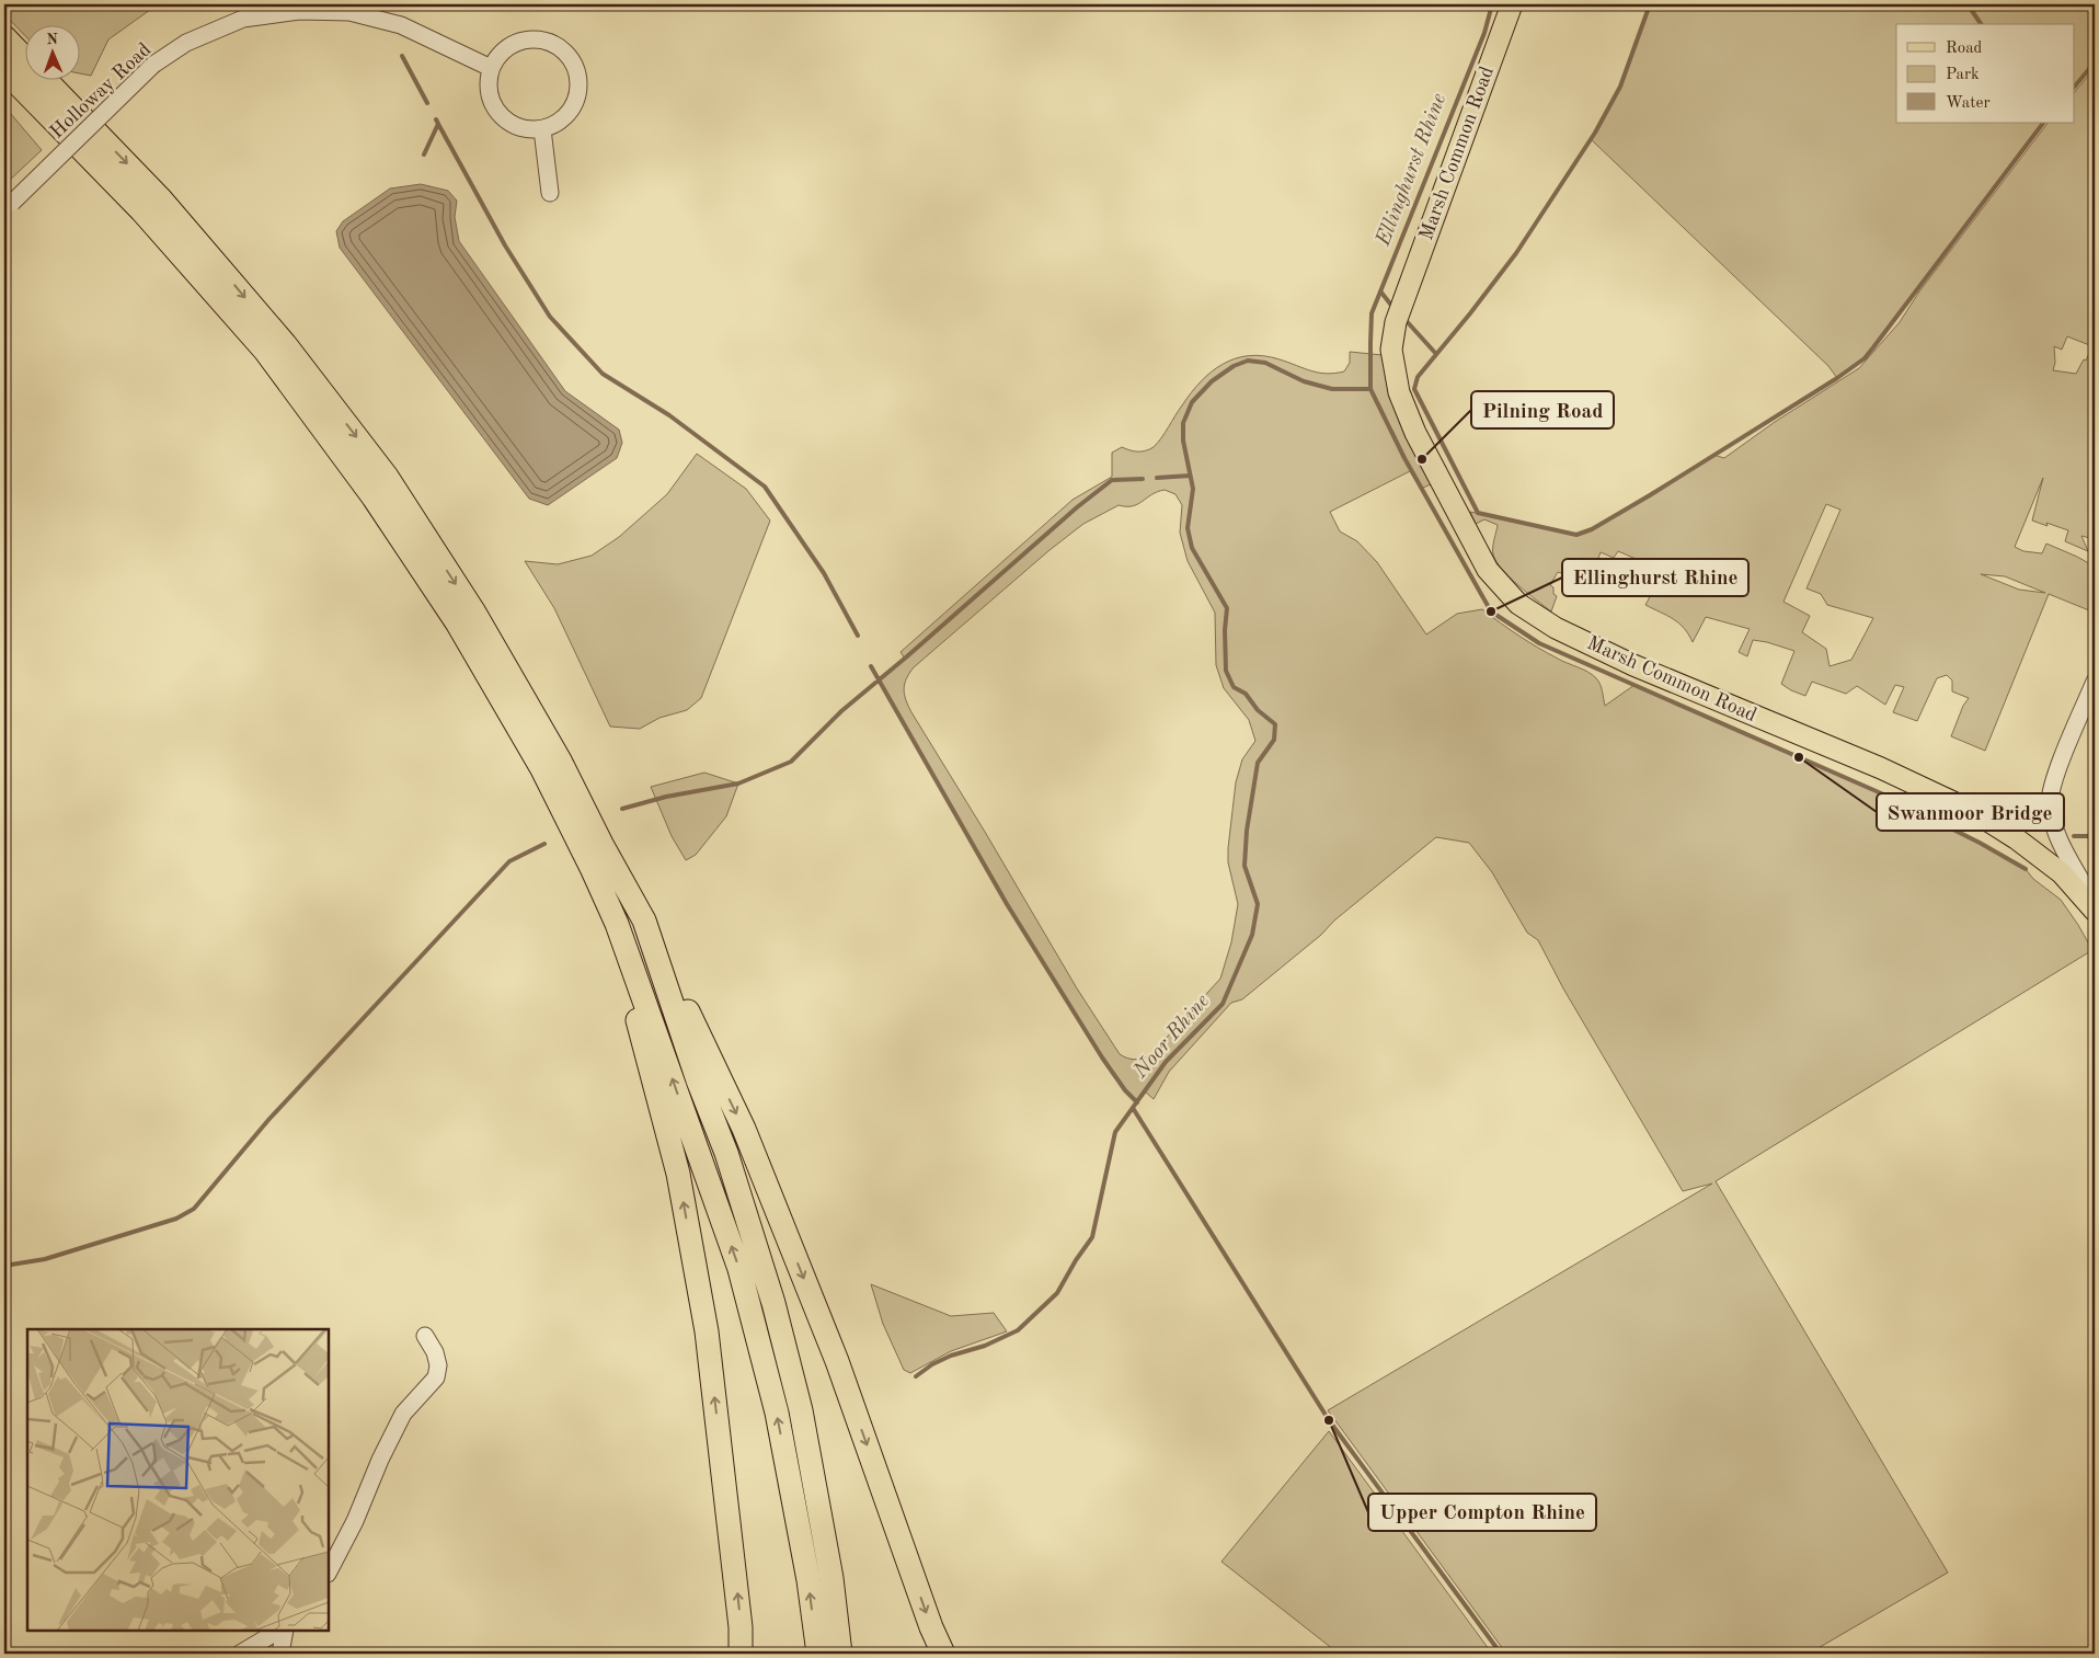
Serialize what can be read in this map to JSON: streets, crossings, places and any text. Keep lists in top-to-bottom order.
{
  "streets": {
    "main road": ["Marsh Common Road"],
    "street": ["Holloway Road"]
  },
  "water": ["Ellinghurst Rhine", "Noor Rhine"],
  "places": [
    "Pilning Road",
    "Ellinghurst Rhine",
    "Swanmoor Bridge",
    "Upper Compton Rhine"
  ],
  "legend": ["Road", "Park", "Water"],
  "north": "top"
}
